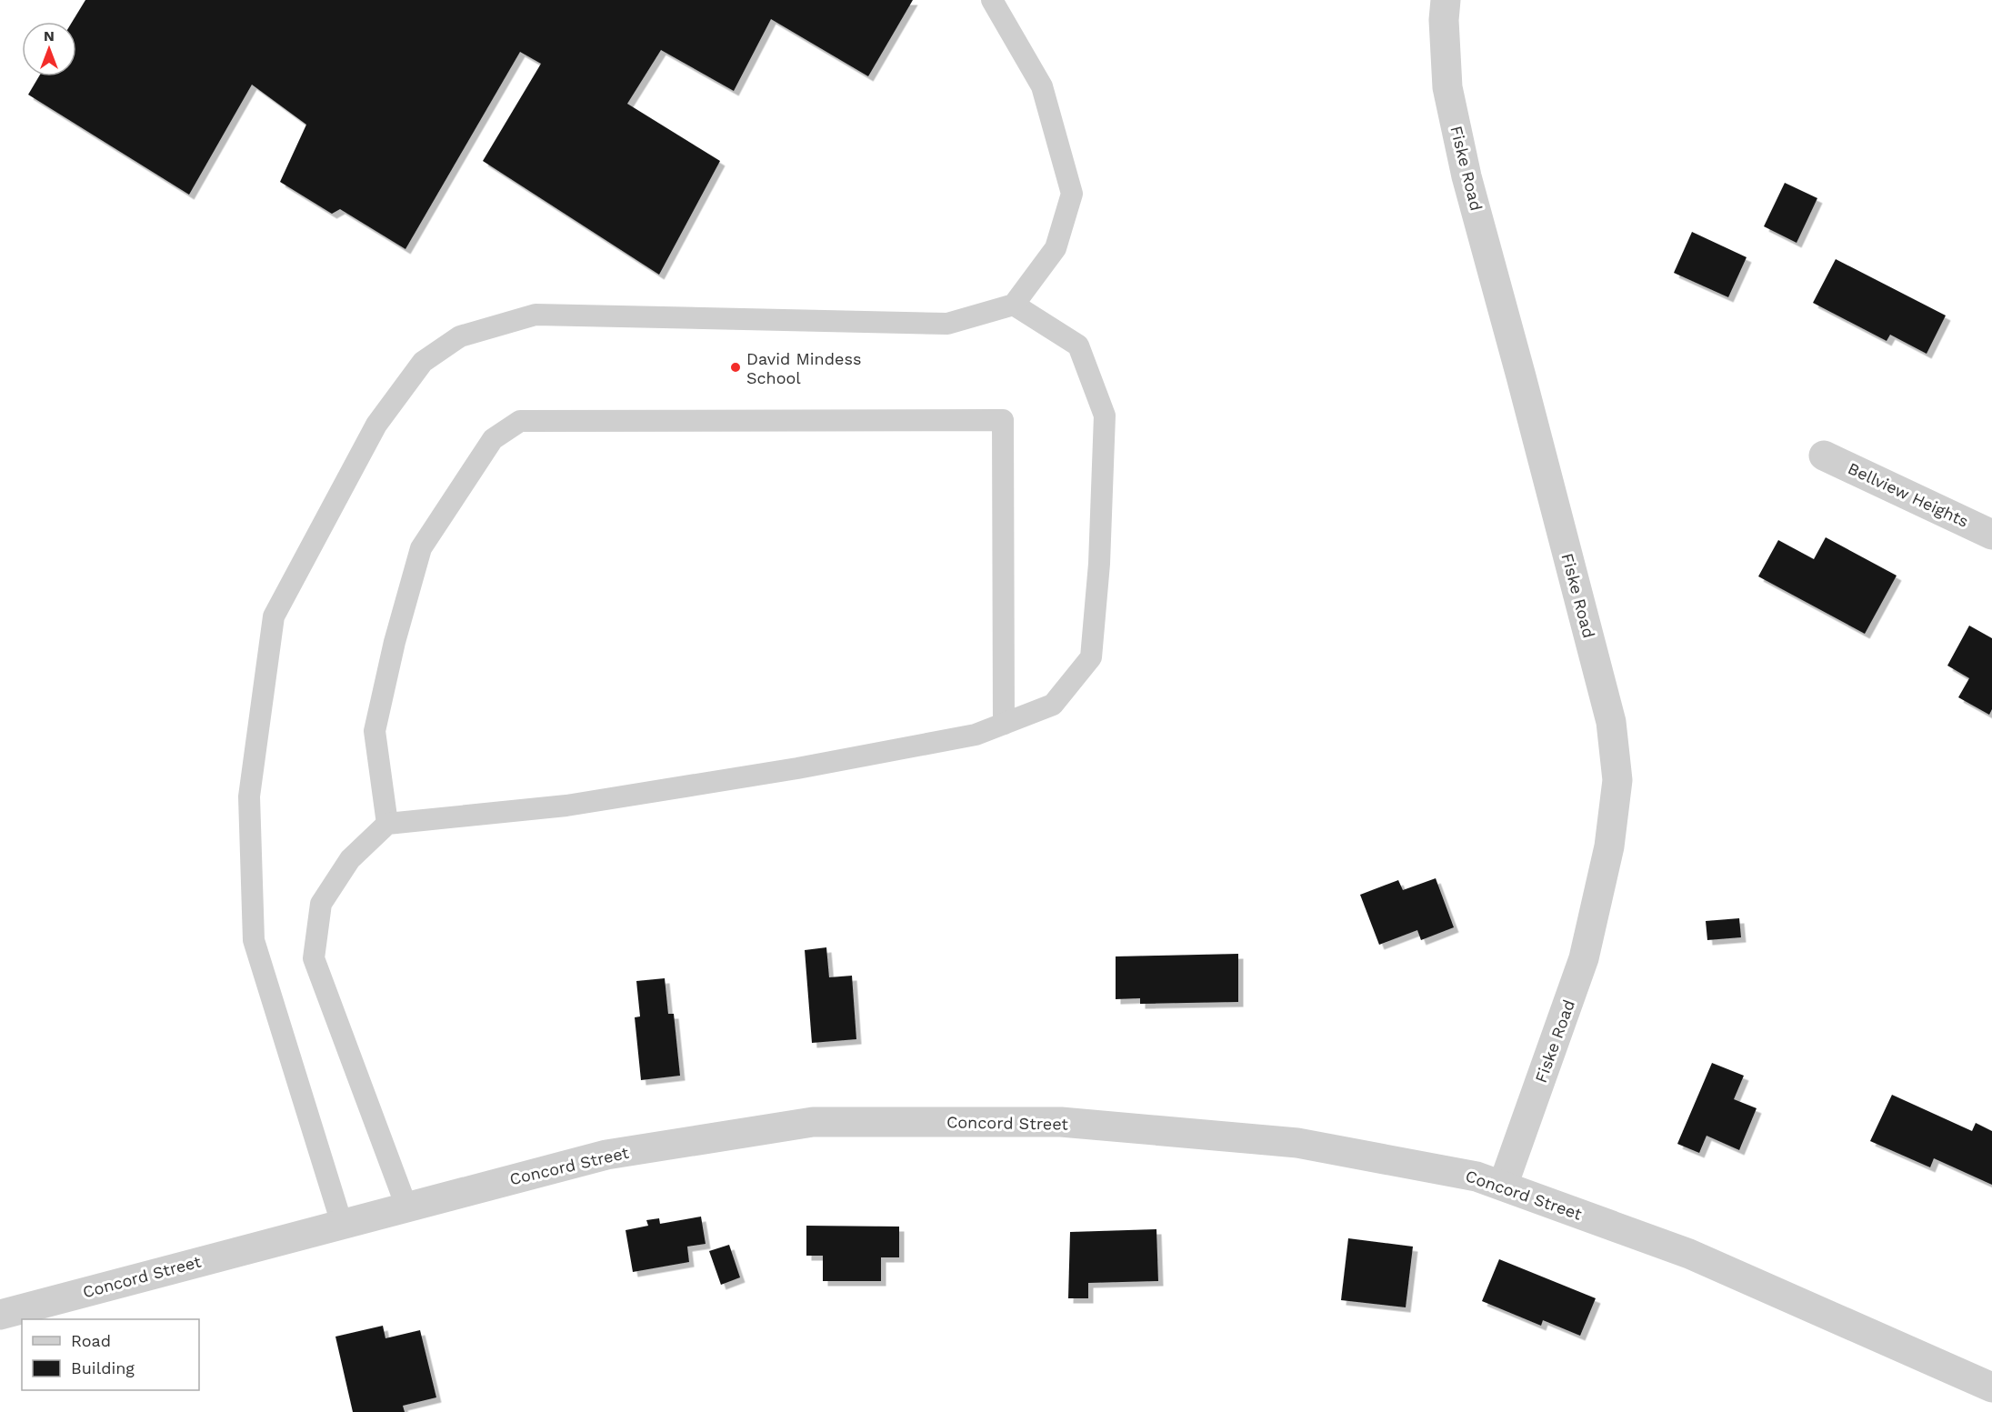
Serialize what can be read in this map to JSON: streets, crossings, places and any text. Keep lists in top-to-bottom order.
{
  "streets": {
    "street": ["Fiske Road", "Bellview Heights", "Concord Street"]
  },
  "crossings": [
    ["Fiske Road", "Concord Street"]
  ],
  "places": ["David Mindess School"],
  "legend": ["Road", "Building"],
  "north": "top"
}
